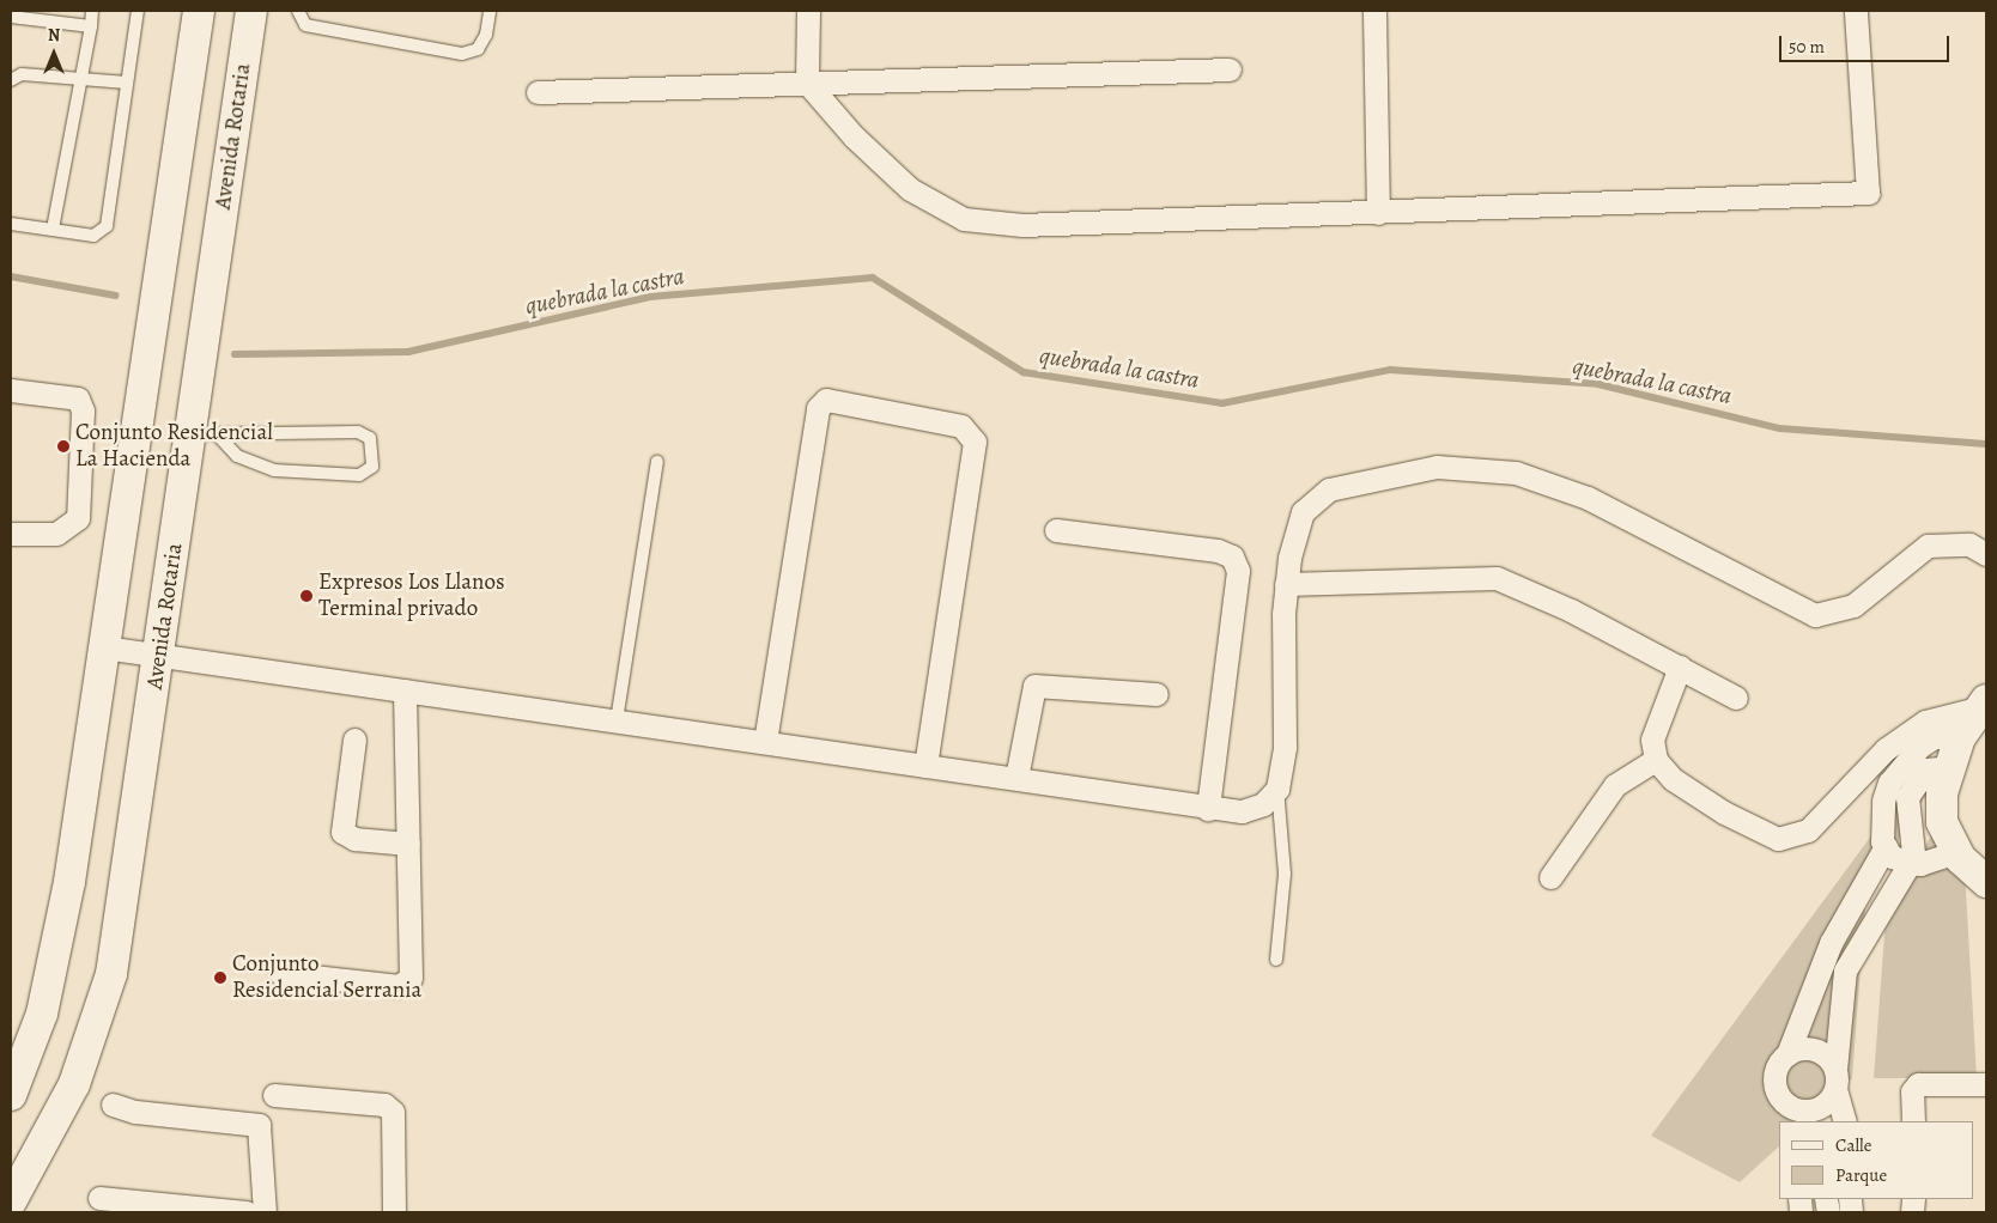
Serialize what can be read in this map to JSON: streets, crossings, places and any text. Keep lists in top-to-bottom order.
{
  "streets": {
    "main road": ["Avenida Rotaria"]
  },
  "water": ["quebrada la castra"],
  "places": ["Conjunto Residencial La Hacienda", "Expresos Los Llanos Terminal privado", "Conjunto Residencial Serrania"],
  "legend": ["Calle", "Parque"],
  "scale_bar": "50 m",
  "north": "top"
}
